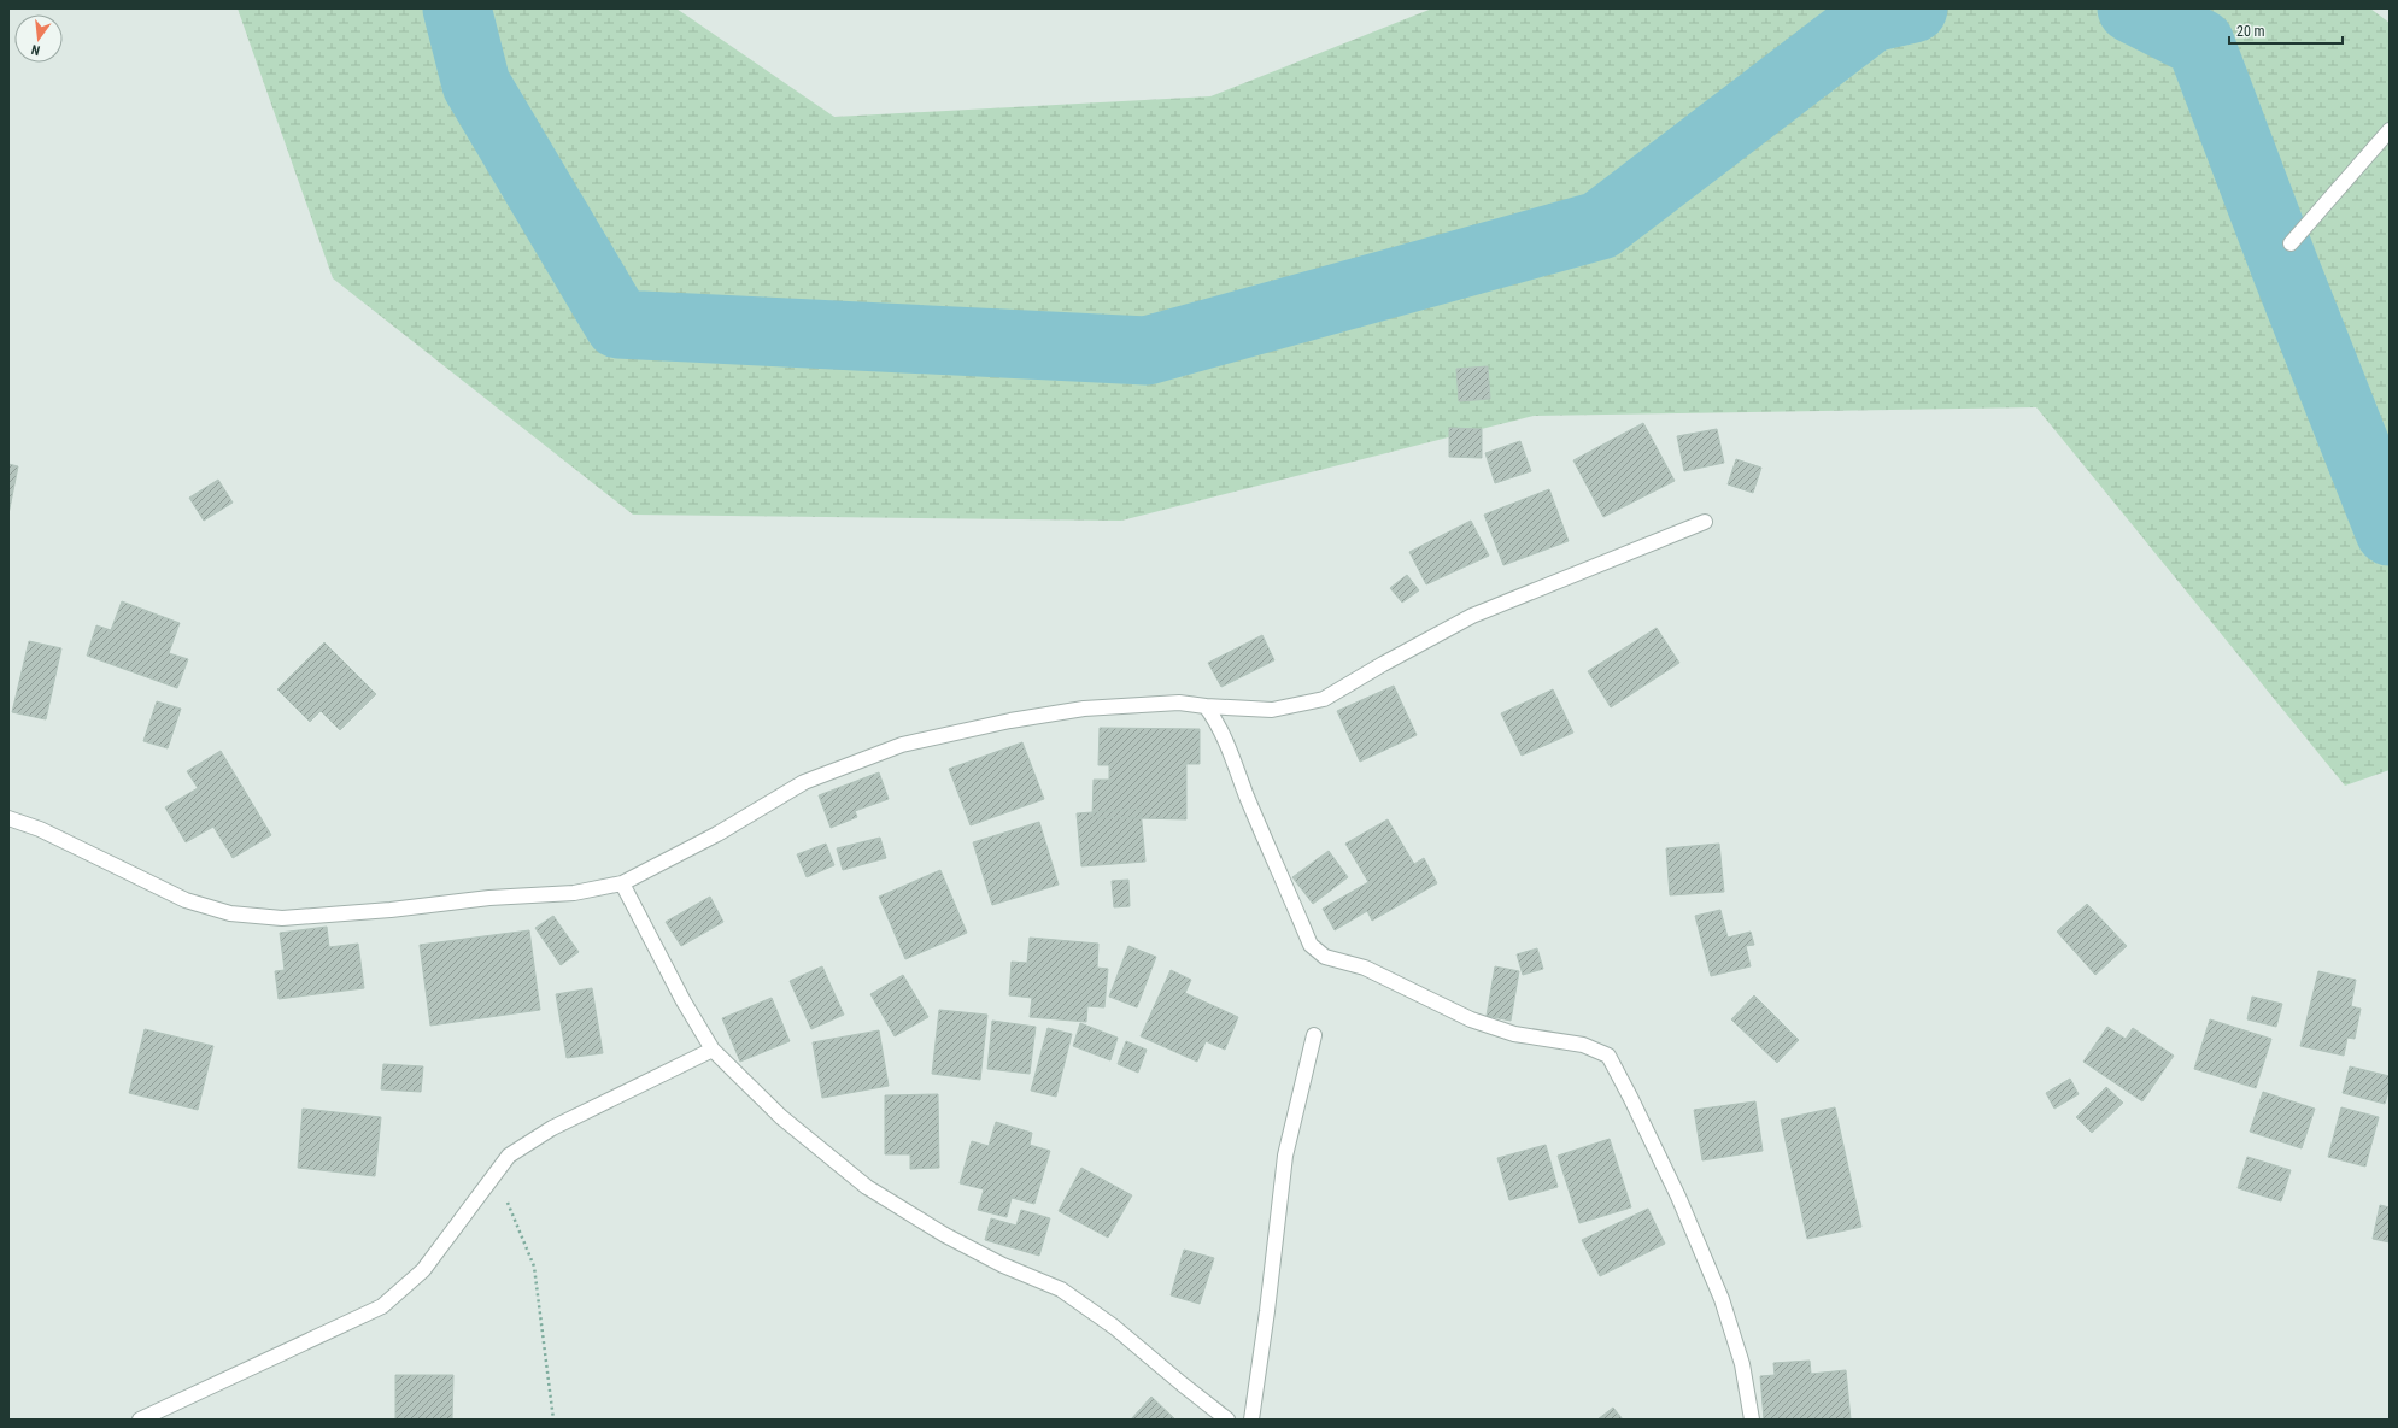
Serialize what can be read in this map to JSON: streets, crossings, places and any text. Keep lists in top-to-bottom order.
{
  "scale_bar": "20 m",
  "north": "bottom"
}
